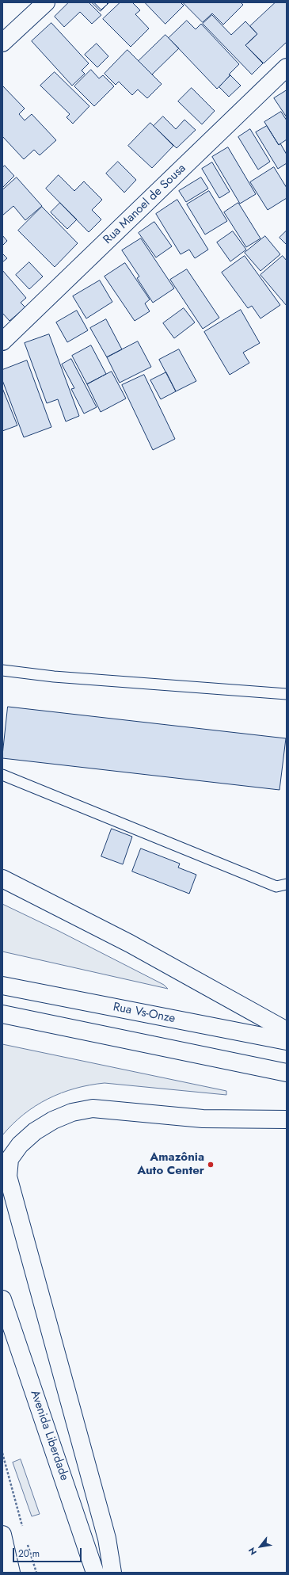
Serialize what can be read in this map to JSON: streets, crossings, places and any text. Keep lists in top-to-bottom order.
{
  "streets": {
    "main road": ["Rua Manoel de Sousa", "Rua Vs-Onze", "Avenida Liberdade"]
  },
  "places": ["Amazônia Auto Center"],
  "scale_bar": "20 m",
  "north": "bottom left"
}
